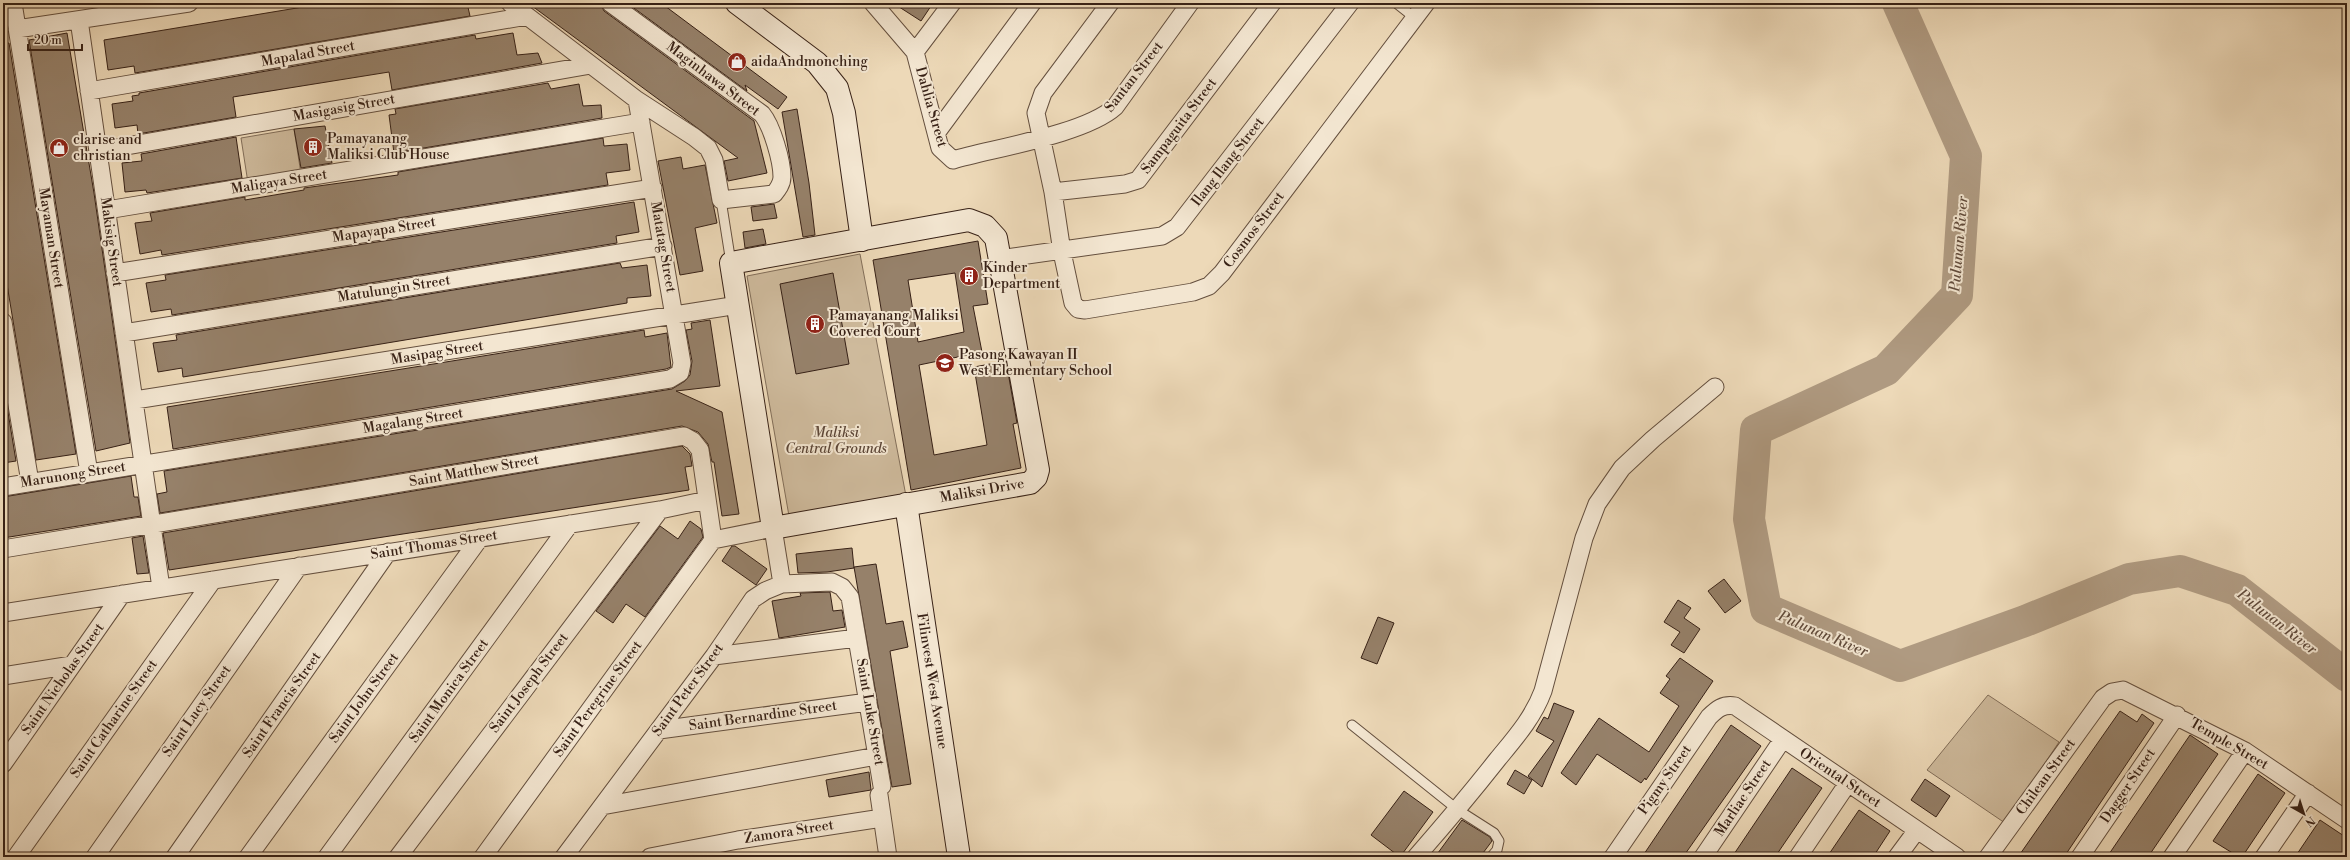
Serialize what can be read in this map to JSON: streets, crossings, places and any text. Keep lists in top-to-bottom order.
{
  "streets": {
    "street": [
      "Mapalad Street",
      "Santan Street",
      "Maginhawa Street",
      "Dahlia Street",
      "Masigasig Street",
      "Sampaguita Street",
      "Ilang Ilang Street",
      "Maligaya Street",
      "Mapayapa Street",
      "Cosmos Street",
      "Mayaman Street",
      "Makisig Street",
      "Matatag Street",
      "Matulungin Street",
      "Masipag Street",
      "Magalang Street",
      "Saint Matthew Street",
      "Marunong Street",
      "Maliksi Drive",
      "Saint Thomas Street",
      "Saint Nicholas Street",
      "Filinvest West Avenue",
      "Saint Joseph Street",
      "Saint Peter Street",
      "Saint Monica Street",
      "Saint John Street",
      "Saint Peregrine Street",
      "Saint Francis Street",
      "Saint Lucy Street",
      "Saint Luke Street",
      "Saint Bernardine Street",
      "Saint Catharine Street",
      "Temple Street",
      "Chilean Street",
      "Oriental Street",
      "Pigmy Street",
      "Dagger Street",
      "Marliac Street",
      "Zamora Street"
    ]
  },
  "crossings": [
    ["Mapalad Street", "Makisig Street"],
    ["Santan Street", "Dahlia Street"],
    ["Masigasig Street", "Makisig Street"],
    ["Ilang Ilang Street", "Cosmos Street"],
    ["Ilang Ilang Street", "Maliksi Drive"],
    ["Maligaya Street", "Makisig Street"],
    ["Maligaya Street", "Matatag Street"],
    ["Mapayapa Street", "Makisig Street"],
    ["Mapayapa Street", "Matatag Street"],
    ["Mayaman Street", "Marunong Street"],
    ["Makisig Street", "Matulungin Street"],
    ["Makisig Street", "Masipag Street"],
    ["Makisig Street", "Magalang Street"],
    ["Makisig Street", "Saint Matthew Street"],
    ["Makisig Street", "Marunong Street"],
    ["Makisig Street", "Saint Thomas Street"],
    ["Matatag Street", "Matulungin Street"],
    ["Matatag Street", "Masipag Street"],
    ["Matatag Street", "Magalang Street"],
    ["Magalang Street", "Marunong Street"],
    ["Saint Matthew Street", "Saint Thomas Street"],
    ["Saint Matthew Street", "Saint Peregrine Street"],
    ["Maliksi Drive", "Filinvest West Avenue"],
    ["Saint Thomas Street", "Saint Nicholas Street"],
    ["Saint Thomas Street", "Saint Joseph Street"],
    ["Saint Thomas Street", "Saint Monica Street"],
    ["Saint Thomas Street", "Saint John Street"],
    ["Saint Thomas Street", "Saint Francis Street"],
    ["Saint Thomas Street", "Saint Lucy Street"],
    ["Saint Thomas Street", "Saint Catharine Street"],
    ["Saint Peter Street", "Saint Luke Street"],
    ["Saint Peter Street", "Saint Bernardine Street"],
    ["Saint Luke Street", "Saint Bernardine Street"],
    ["Saint Luke Street", "Zamora Street"],
    ["Temple Street", "Chilean Street"],
    ["Temple Street", "Dagger Street"],
    ["Oriental Street", "Pigmy Street"],
    ["Oriental Street", "Marliac Street"]
  ],
  "water": ["Pulunan River"],
  "parks": ["Maliksi Central Grounds"],
  "places": {
    "shop": ["aidaAndmonching", "clarise and christian"],
    "building": ["Pamayanang Maliksi Club House", "Kinder Department", "Pamayanang Maliksi Covered Court"],
    "school or university": ["Pasong Kawayan II West Elementary School"]
  },
  "scale_bar": "20 m",
  "north": "bottom right"
}
